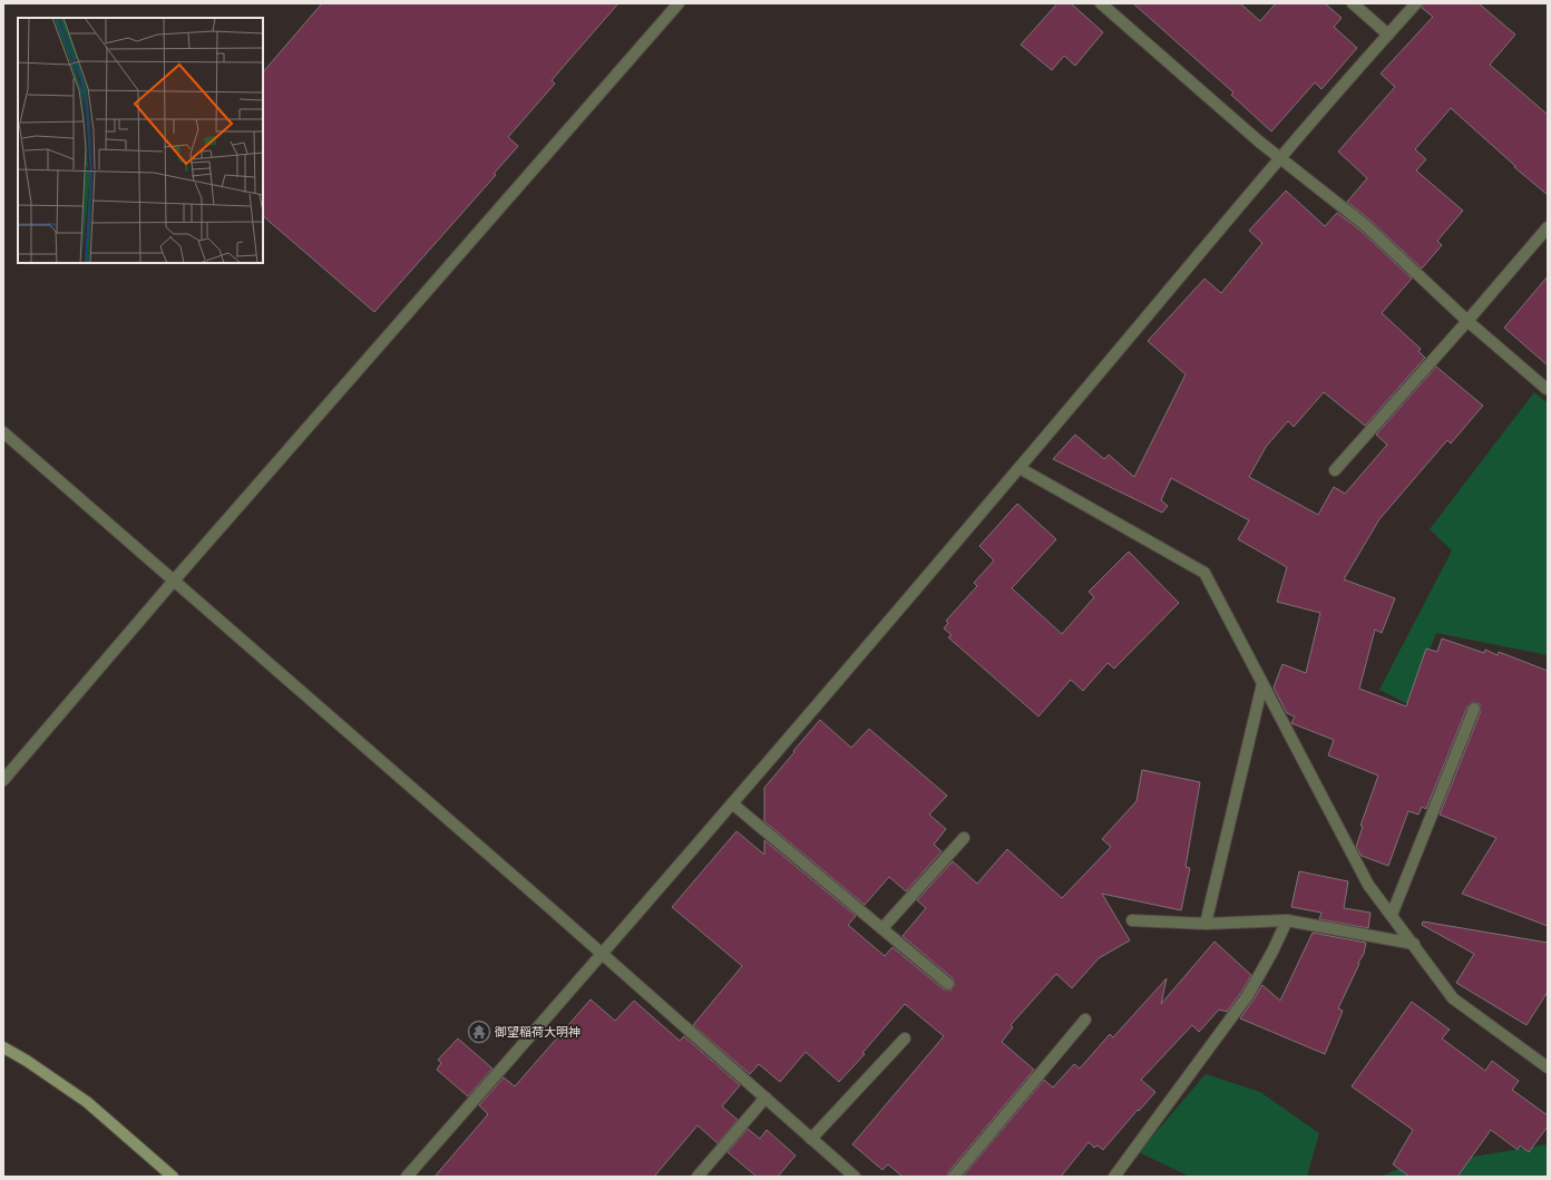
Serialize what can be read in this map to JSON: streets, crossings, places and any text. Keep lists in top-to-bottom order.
{
  "places": {
    "temple": ["御望稲荷大明神"]
  }
}
